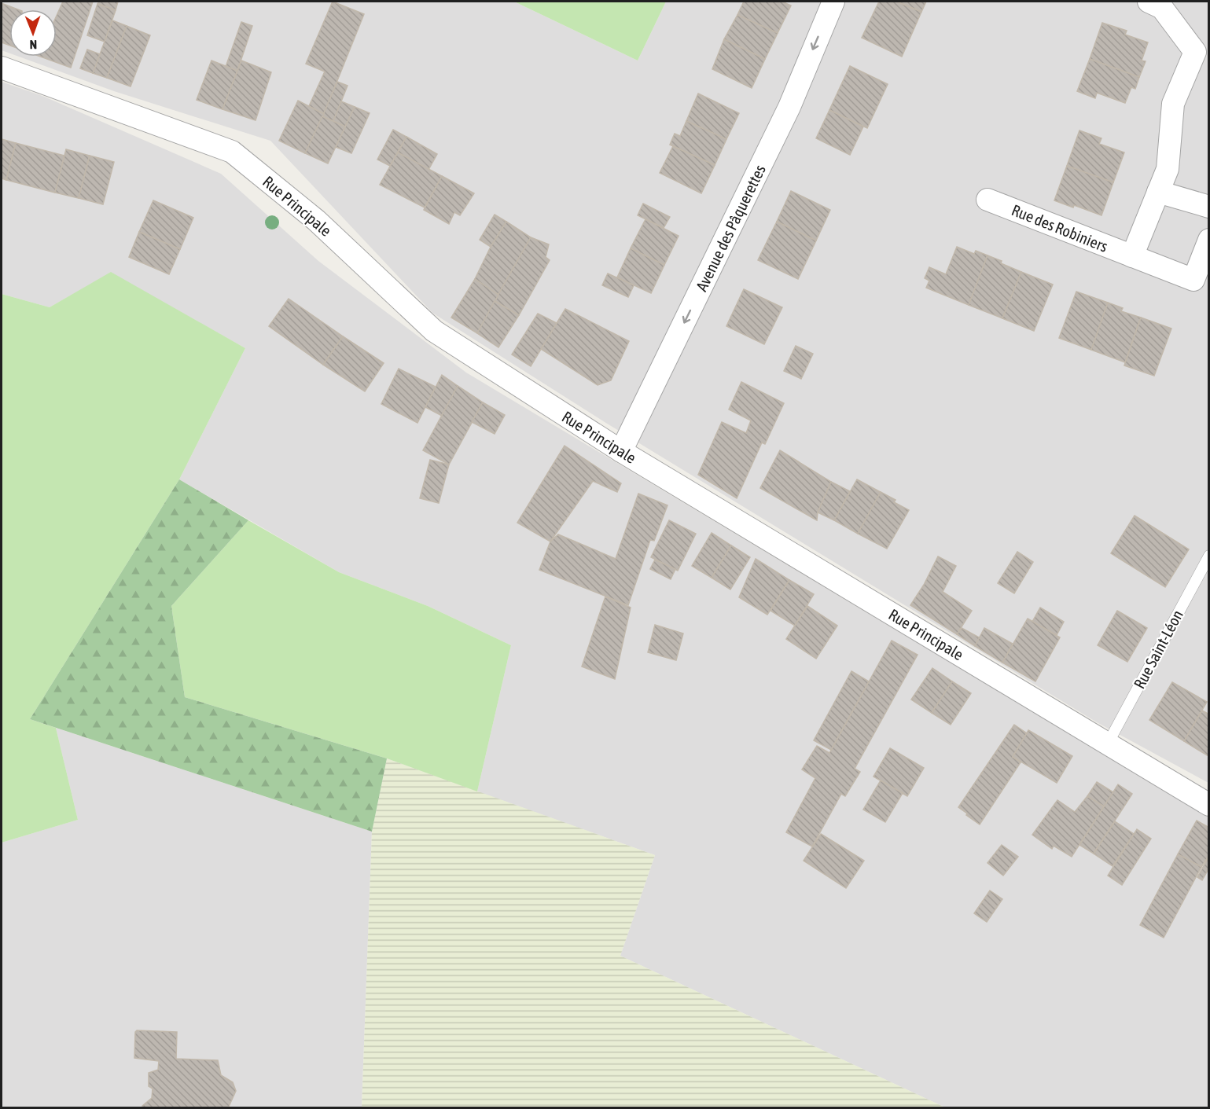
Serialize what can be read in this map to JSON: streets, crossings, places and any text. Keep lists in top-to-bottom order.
{
  "streets": {
    "street": ["Rue Principale", "Avenue des Pâquerettes", "Rue des Robiniers"],
    "lane": ["Rue Saint-Léon"]
  },
  "crossings": [
    ["Rue Principale", "Avenue des Pâquerettes"],
    ["Rue Principale", "Rue Saint-Léon"]
  ],
  "one_way": ["Avenue des Pâquerettes"],
  "north": "bottom"
}
